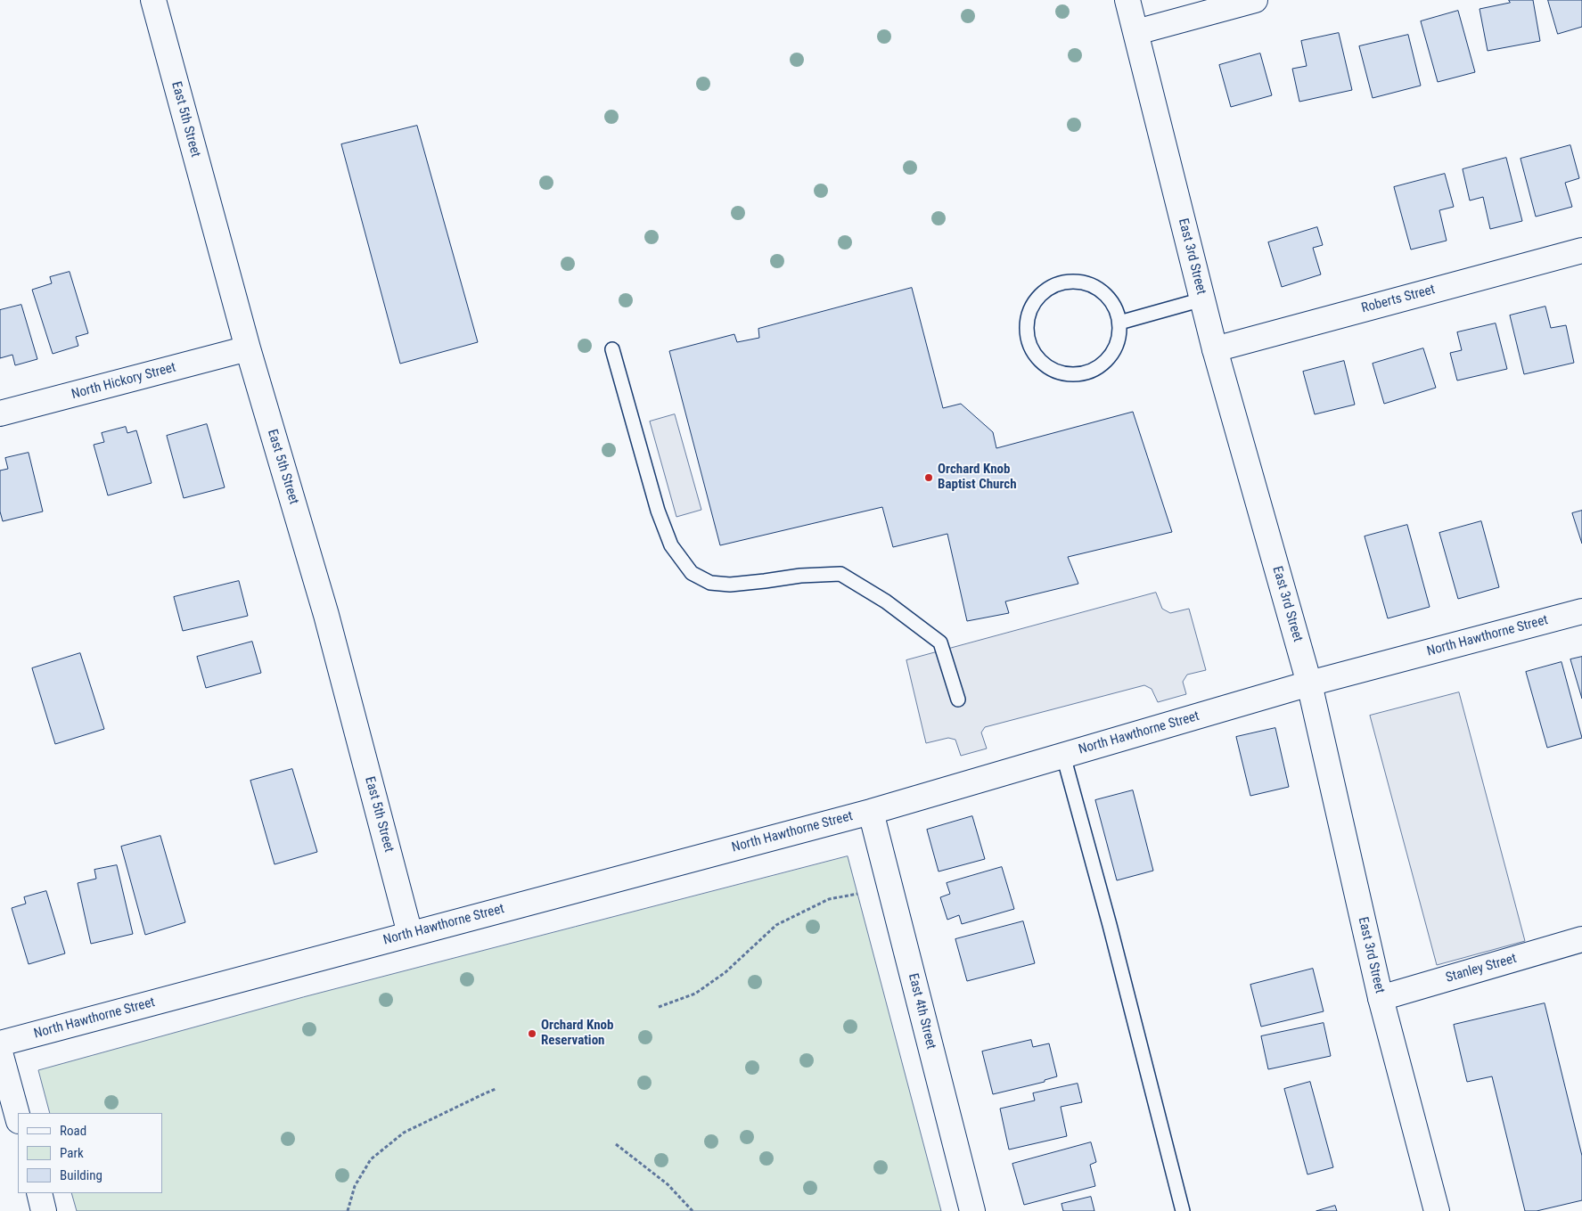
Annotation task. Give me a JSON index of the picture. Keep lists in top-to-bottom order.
{
  "streets": {
    "street": [
      "East 5th Street",
      "East 3rd Street",
      "Roberts Street",
      "North Hickory Street",
      "North Hawthorne Street",
      "Stanley Street",
      "East 4th Street"
    ]
  },
  "crossings": [
    ["East 5th Street", "North Hickory Street"],
    ["East 5th Street", "North Hawthorne Street"],
    ["East 3rd Street", "Roberts Street"],
    ["East 3rd Street", "North Hawthorne Street"],
    ["East 3rd Street", "Stanley Street"],
    ["North Hawthorne Street", "East 4th Street"]
  ],
  "places": ["Orchard Knob Baptist Church", "Orchard Knob Reservation"],
  "legend": ["Road", "Park", "Building"]
}
